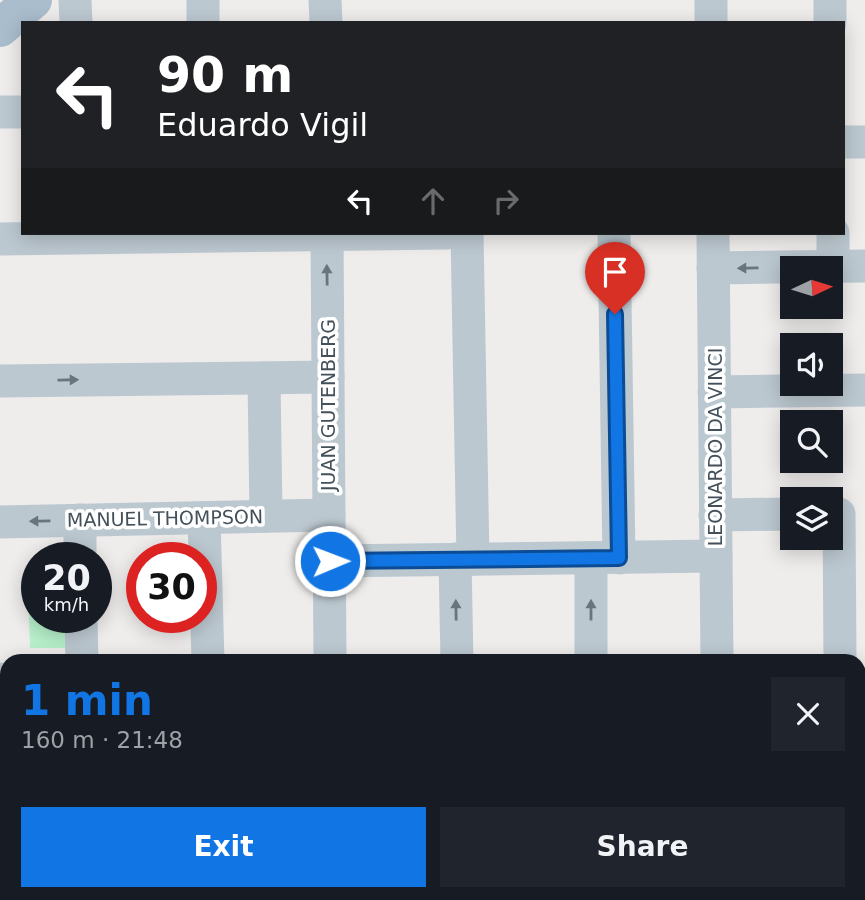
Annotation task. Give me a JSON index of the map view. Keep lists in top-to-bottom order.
{
  "streets": {
    "street": ["JUAN GUTENBERG", "LEONARDO DA VINCI", "MANUEL THOMPSON"]
  },
  "crossings": [
    ["JUAN GUTENBERG", "MANUEL THOMPSON"]
  ],
  "north": "right",
  "page": {
    "turn": ["90 m", "Eduardo Vigil"],
    "speed": "20 km/h",
    "limit": "30",
    "heading": ["1 min", "160 m · 21:48"],
    "buttons": ["Exit", "Share"]
  }
}
